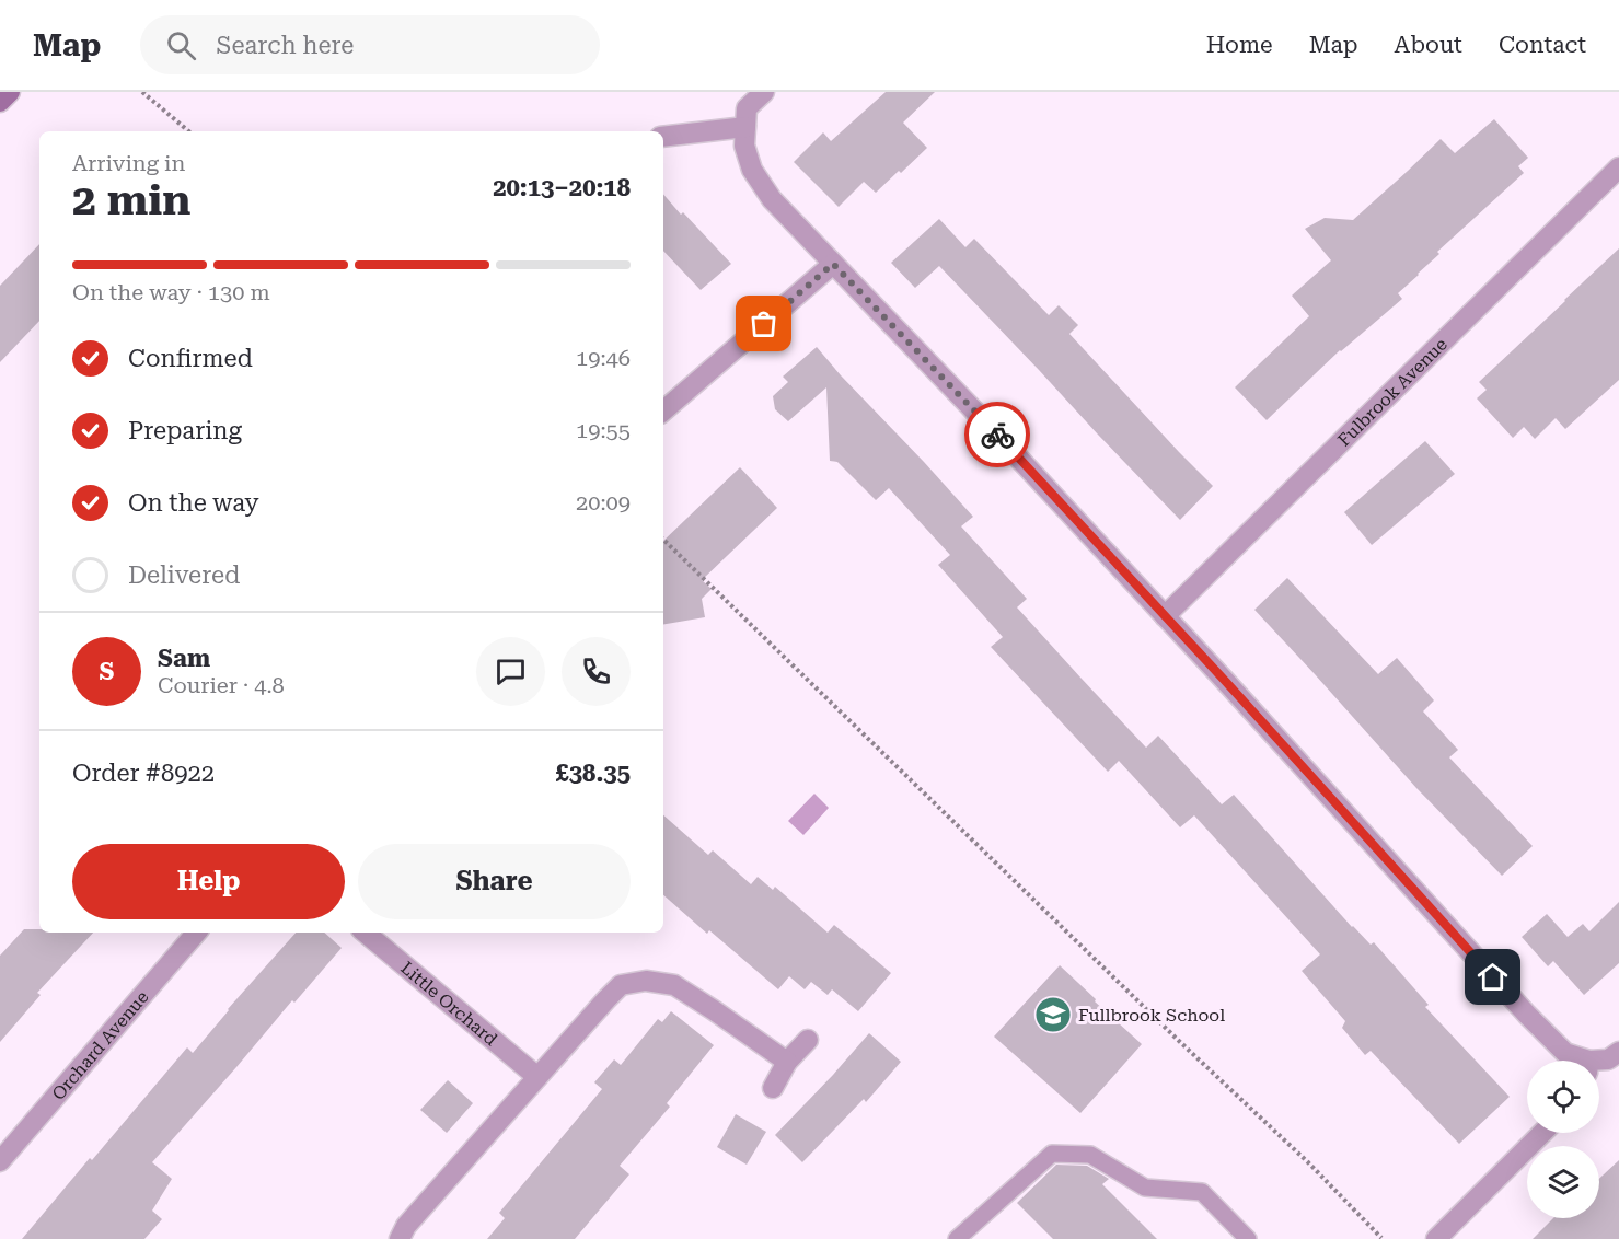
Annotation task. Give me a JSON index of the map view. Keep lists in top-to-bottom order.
{
  "streets": {
    "street": ["Fulbrook Avenue", "Little Orchard", "Orchard Avenue"]
  },
  "places": {
    "school or university": ["Fullbrook School"]
  },
  "page": {
    "header": "Map",
    "search": "Search here",
    "nav": [
      "Home",
      "Map",
      "About",
      "Contact"
    ],
    "heading": ["2 min", "Arriving in", "20:13–20:18"],
    "panel": [
      "Sam",
      "Courier · 4.8",
      "Order #8922",
      "£38.35"
    ],
    "bar": "On the way · 130 m",
    "list": [
      ["Confirmed", "19:46"],
      ["Preparing", "19:55"],
      ["On the way", "20:09"],
      "Delivered"
    ],
    "round": "S",
    "buttons": ["Help", "Share"]
  }
}
